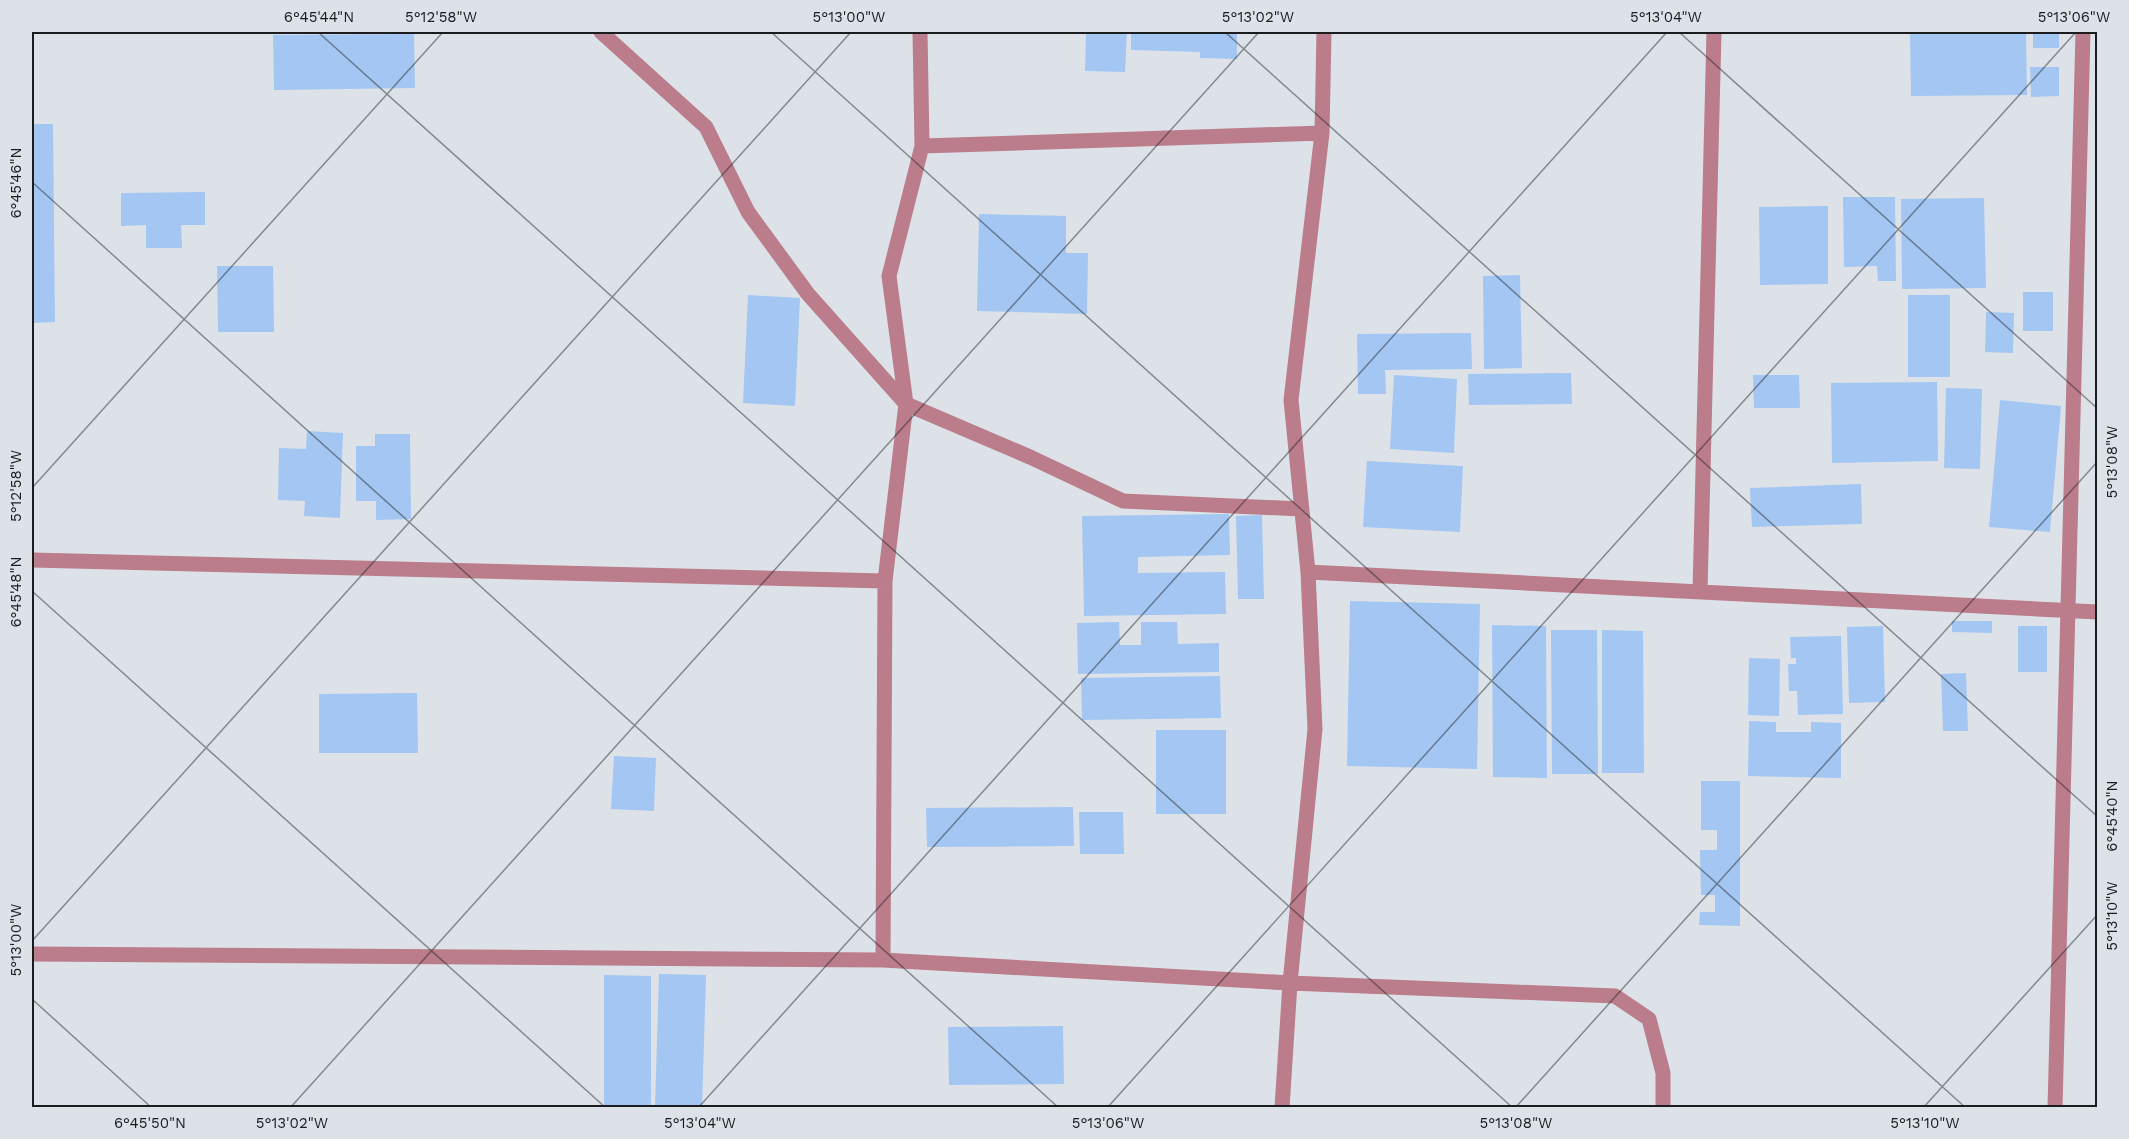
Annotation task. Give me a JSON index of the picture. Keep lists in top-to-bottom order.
{
  "coordinates": [
    "6°45'44\"N",
    "5°12'58\"W",
    "5°13'00\"W",
    "5°13'02\"W",
    "5°13'04\"W",
    "5°13'06\"W",
    "6°45'46\"N",
    "5°13'08\"W",
    "6°45'48\"N",
    "6°45'40\"N",
    "5°13'10\"W",
    "6°45'50\"N"
  ]
}
